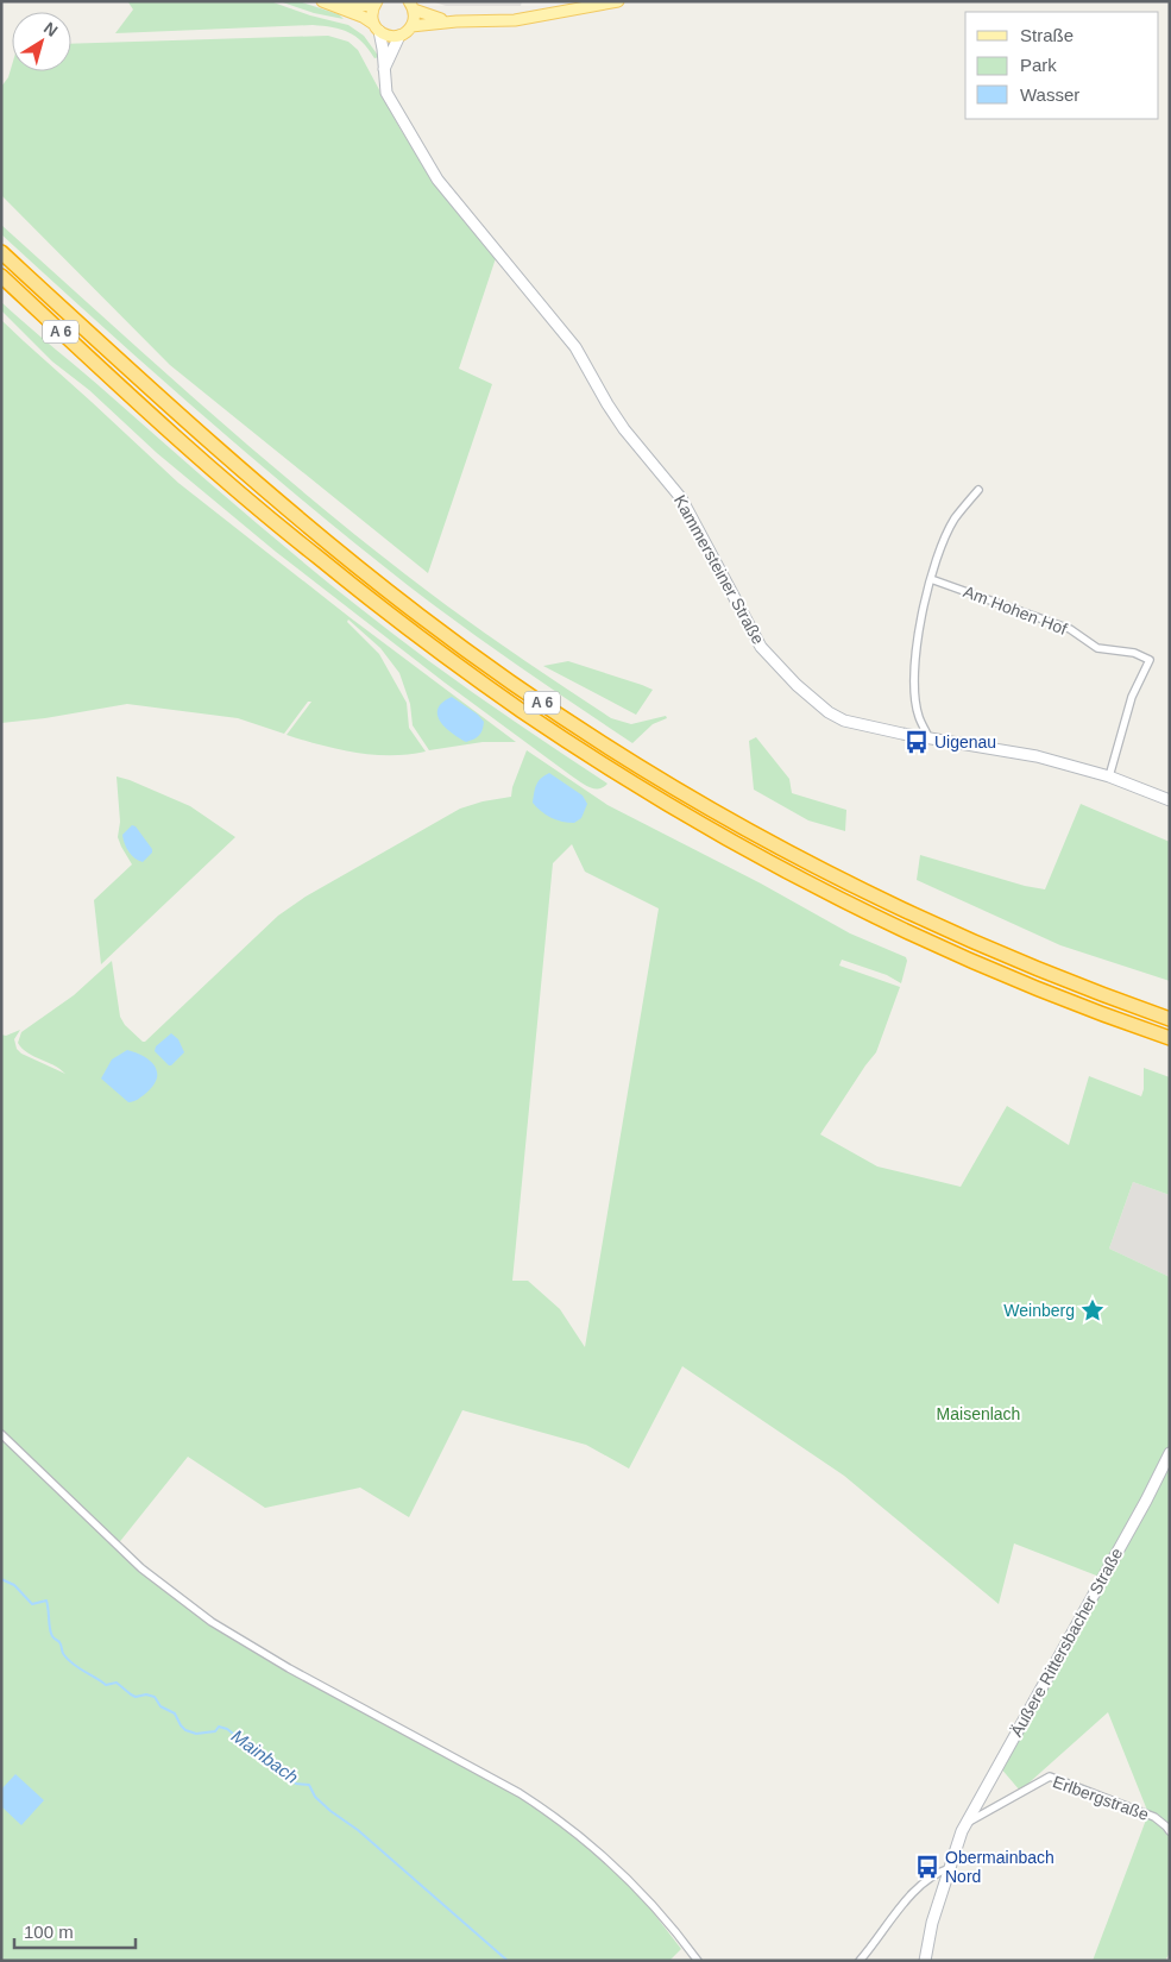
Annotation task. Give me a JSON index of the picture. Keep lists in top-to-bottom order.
{
  "streets": {
    "highway": ["A 6"],
    "street": [
      "Kammersteiner Straße",
      "Am Hohen Hof",
      "Äußere Rittersbacher Straße",
      "Erlbergstraße"
    ]
  },
  "crossings": [
    ["Kammersteiner Straße", "Am Hohen Hof"],
    ["Äußere Rittersbacher Straße", "Erlbergstraße"]
  ],
  "water": ["Mainbach"],
  "parks": ["Maisenlach"],
  "places": {
    "bus stop": ["Uigenau", "Obermainbach Nord"],
    "place": ["Weinberg"]
  },
  "legend": ["Straße", "Park", "Wasser"],
  "scale_bar": "100 m",
  "north": "top right"
}
